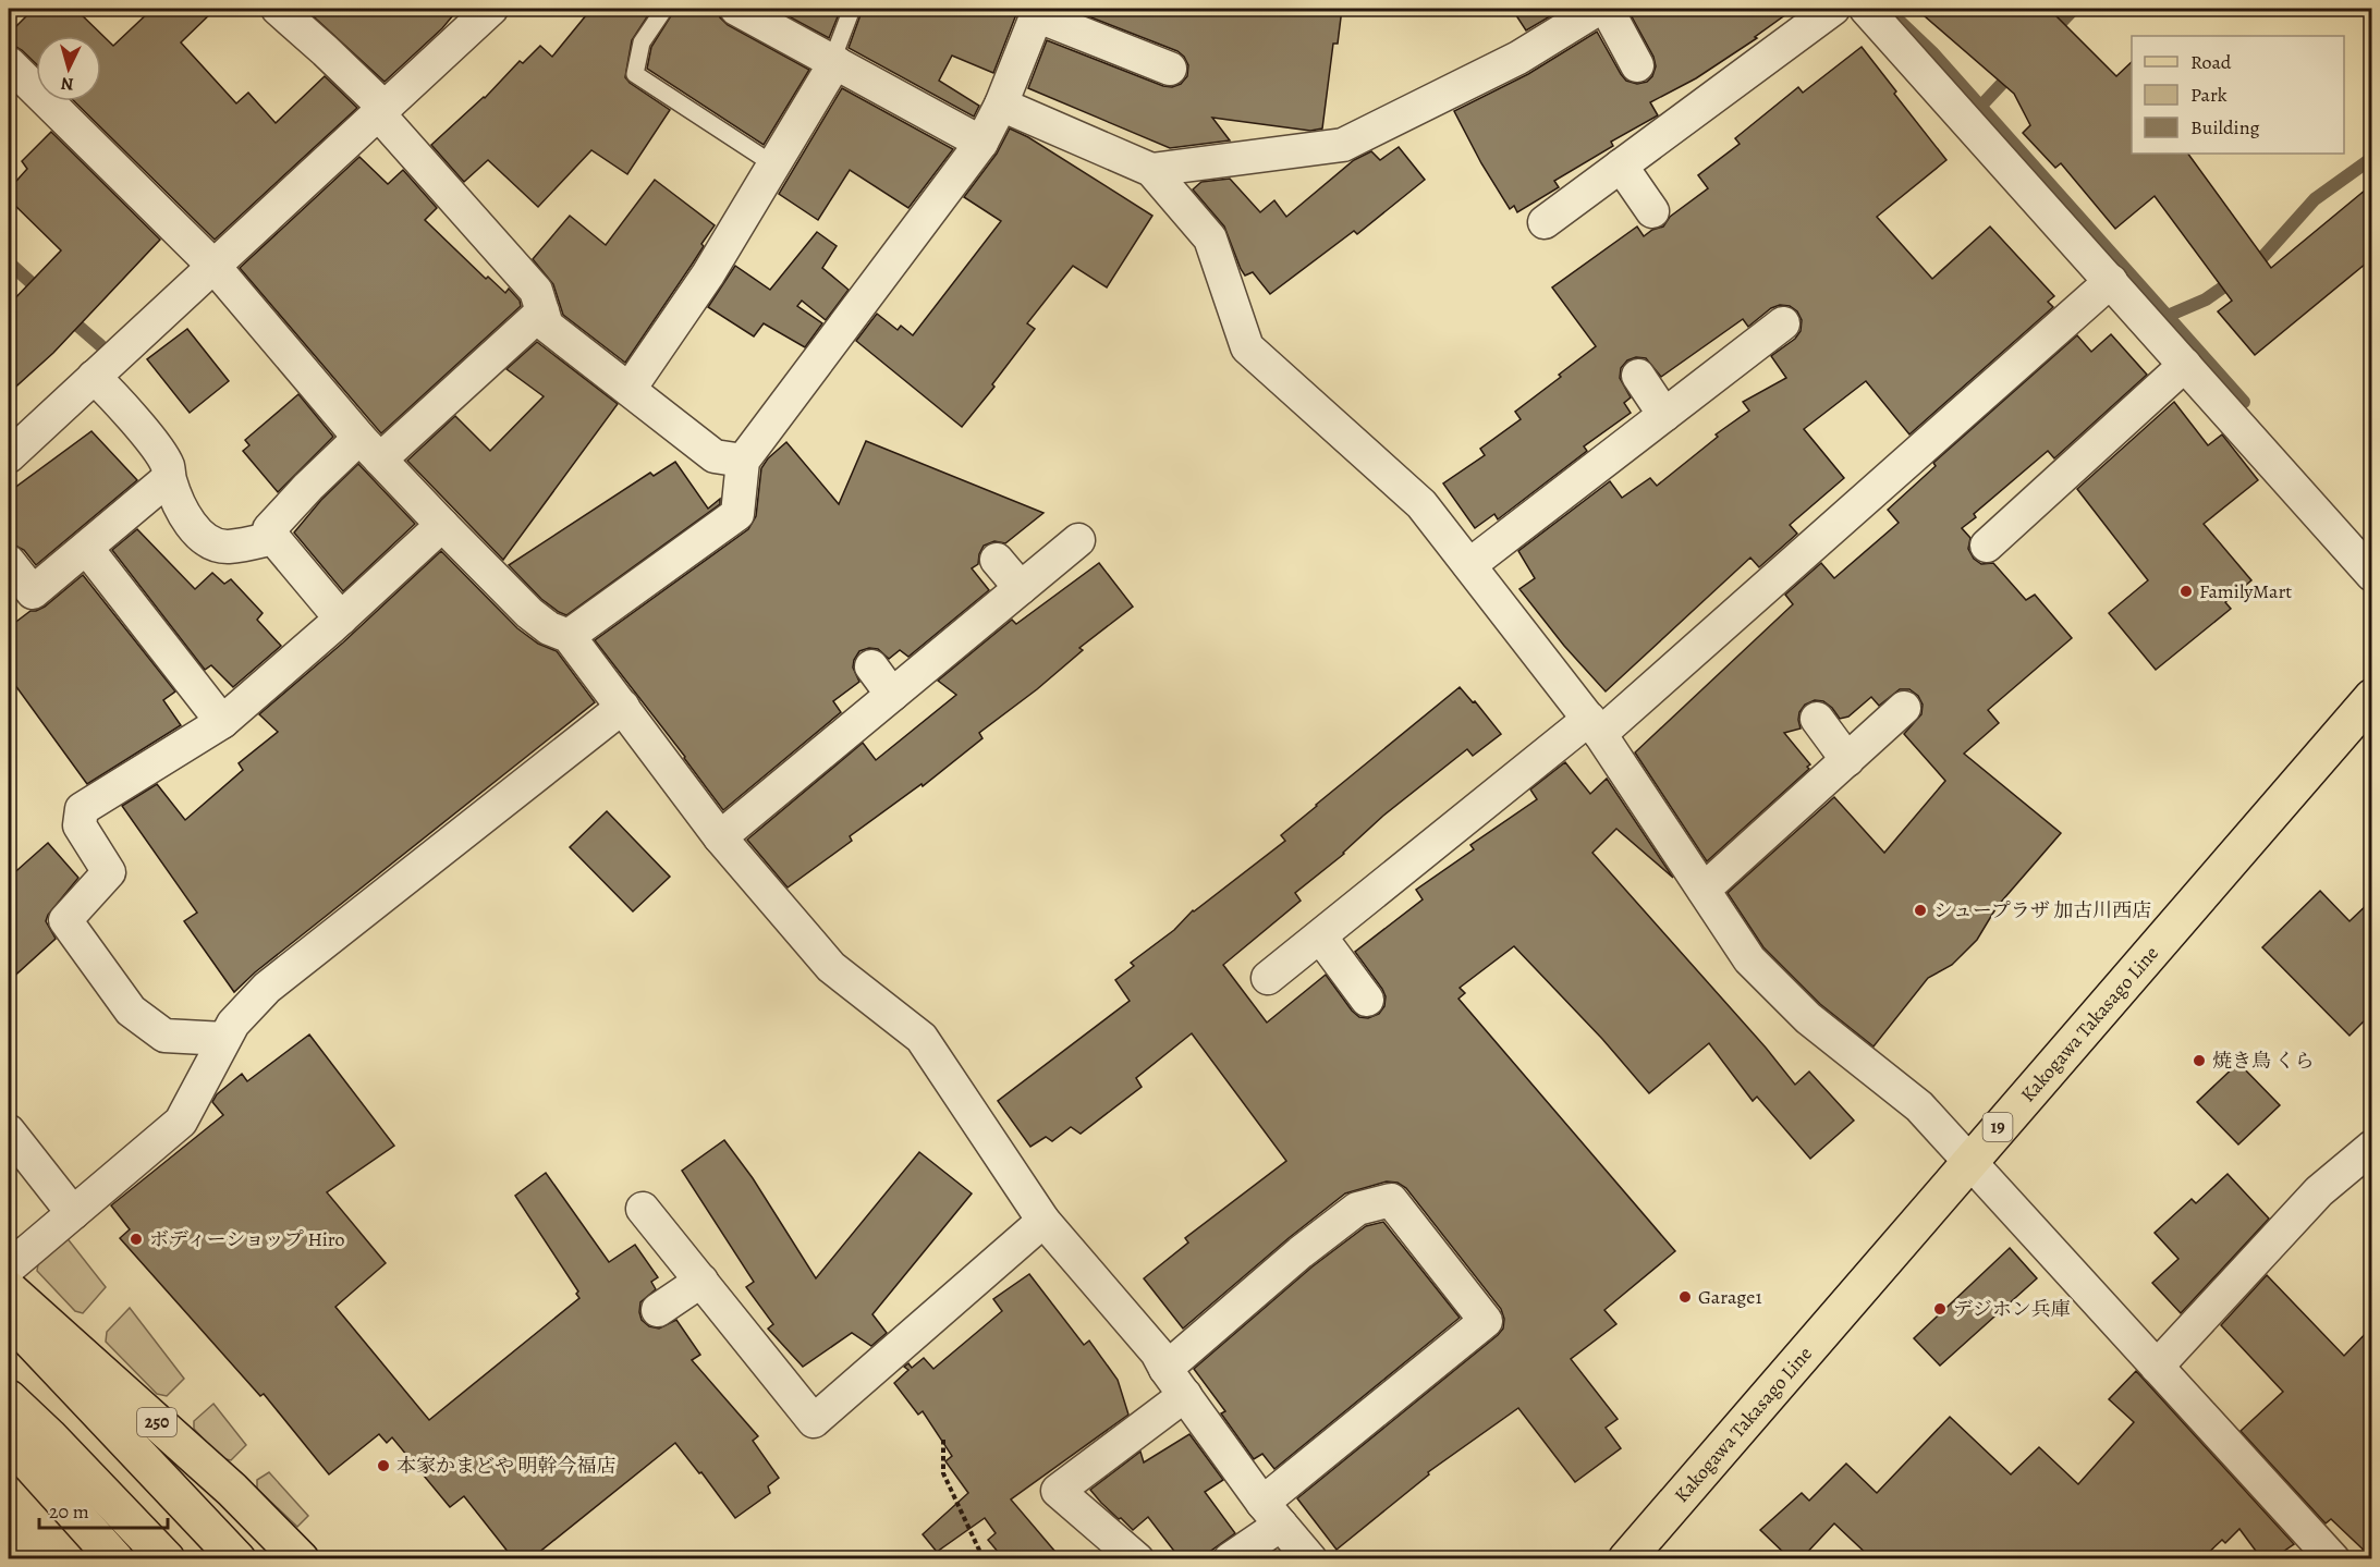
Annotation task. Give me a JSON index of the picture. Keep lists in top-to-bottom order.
{
  "streets": {
    "main road": ["Kakogawa Takasago Line", "19", "250"]
  },
  "places": [
    "FamilyMart",
    "シュープラザ 加古川西店",
    "焼き鳥 くら",
    "ボディーショップ Hiro",
    "Garage1",
    "デジホン兵庫",
    "本家かまどや 明幹今福店"
  ],
  "legend": ["Road", "Park", "Building"],
  "scale_bar": "20 m",
  "north": "bottom"
}
